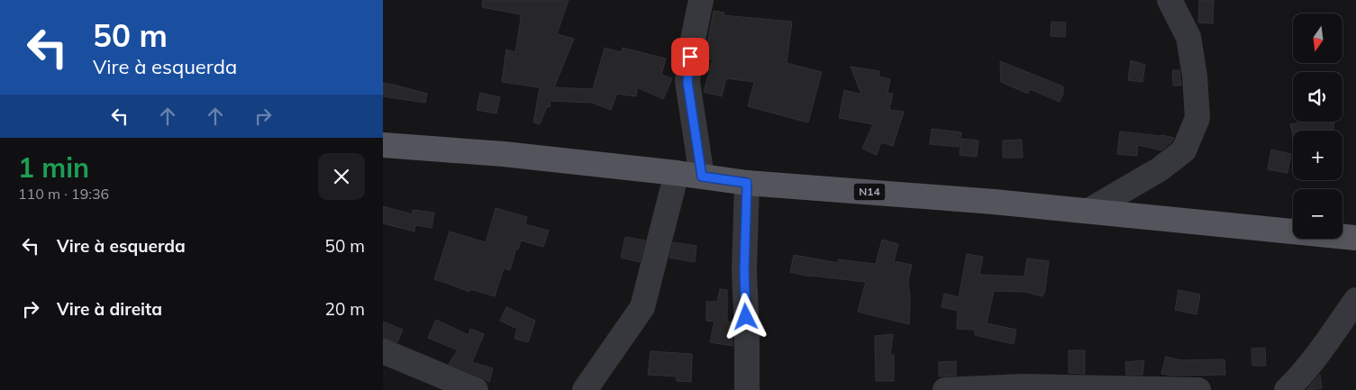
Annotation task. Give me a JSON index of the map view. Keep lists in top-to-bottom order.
{
  "streets": {
    "main road": ["N14"]
  },
  "north": "bottom",
  "page": {
    "turn": ["50 m", "Vire à esquerda"],
    "map_buttons": ["+", "−"],
    "heading": ["1 min", "110 m · 19:36"],
    "list": [
      {
        "name": "Vire à esquerda",
        "value": "50 m"
      },
      {
        "name": "Vire à direita",
        "value": "20 m"
      }
    ]
  }
}
